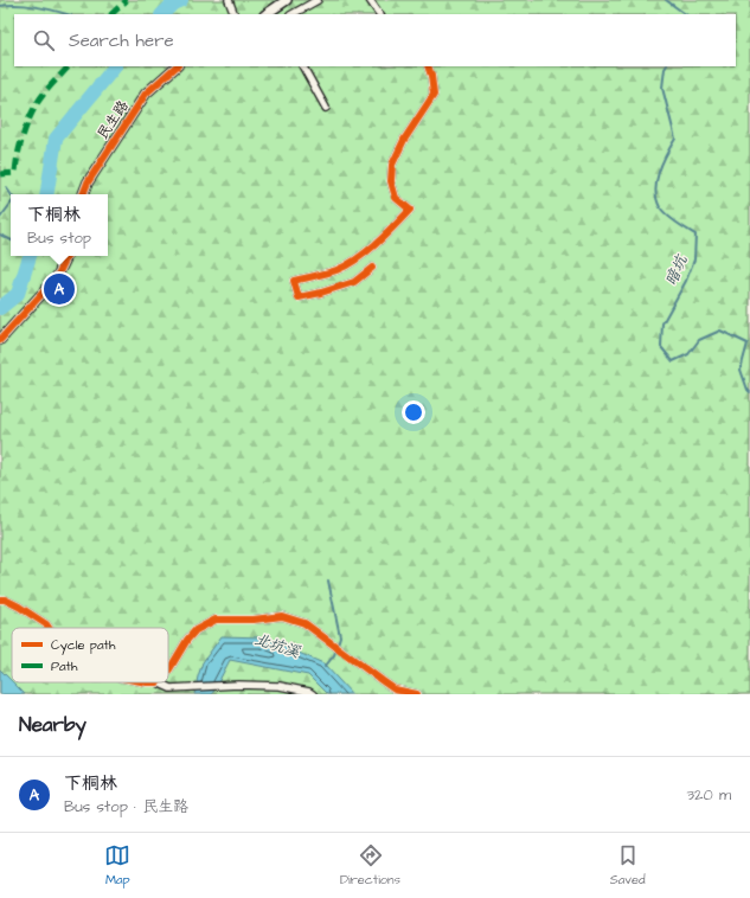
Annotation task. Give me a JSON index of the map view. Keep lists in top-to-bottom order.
{
  "streets": {
    "street": ["民生路"]
  },
  "water": ["暗坑", "北坑溪"],
  "legend": ["Cycle path", "Path"],
  "page": {
    "search": "Search here",
    "popup": ["下桐林", "Bus stop"],
    "pins": "A",
    "heading": "Nearby",
    "list": [
      {
        "mark": "A",
        "name": "下桐林",
        "note": "Bus stop · 民生路",
        "value": "320 m"
      }
    ],
    "nav": ["Map", "Directions", "Saved"]
  }
}
